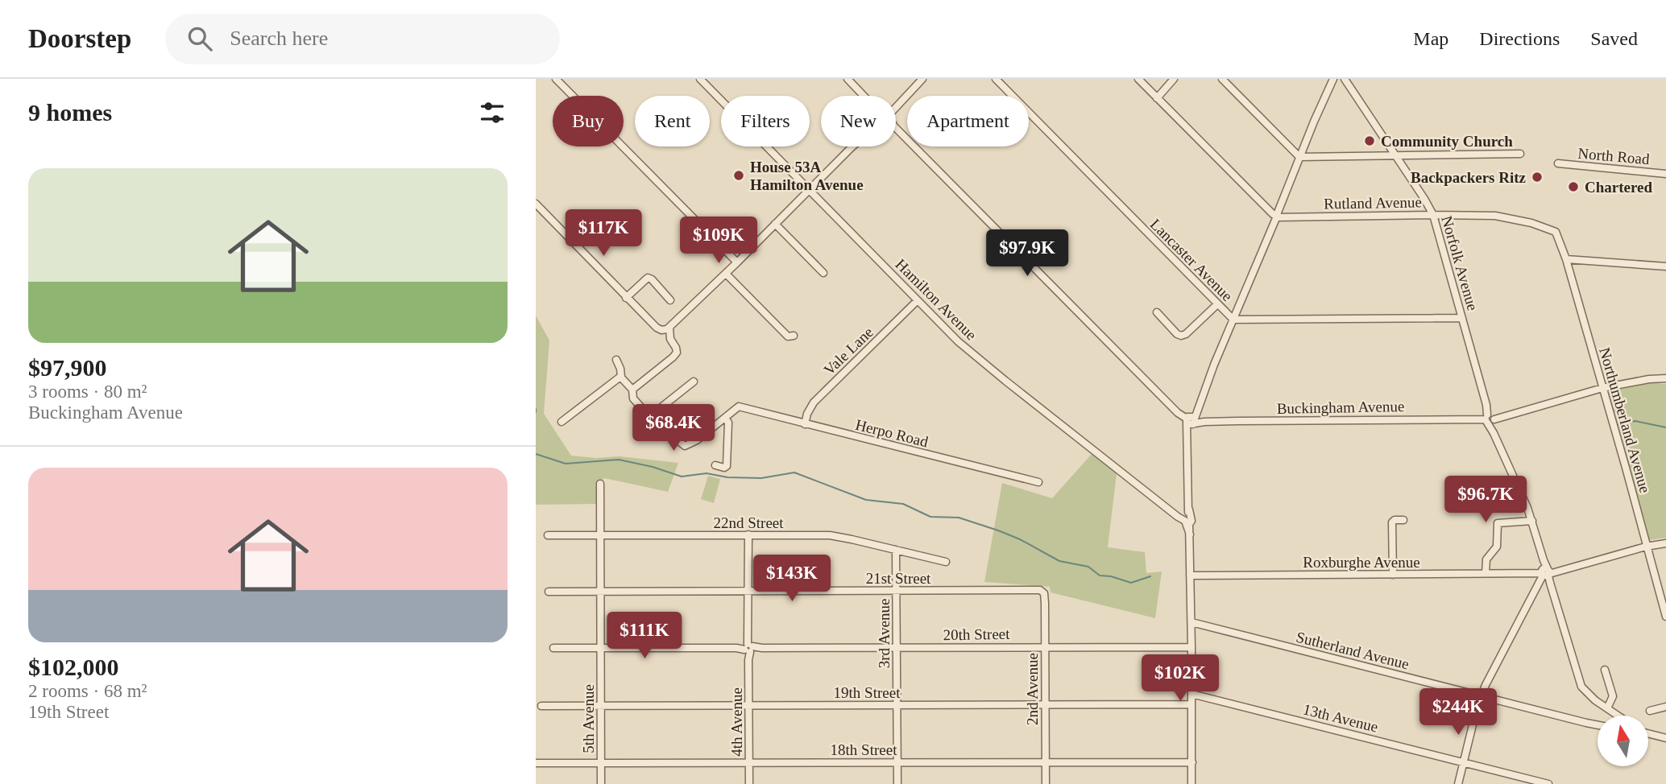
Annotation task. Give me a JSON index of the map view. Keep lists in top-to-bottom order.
{
  "streets": {
    "street": [
      "North Road",
      "Rutland Avenue",
      "Lancaster Avenue",
      "Norfolk Avenue",
      "Hamilton Avenue",
      "Vale Lane",
      "Buckingham Avenue",
      "Northumberland Avenue",
      "Herpo Road",
      "22nd Street",
      "Roxburghe Avenue",
      "21st Street",
      "3rd Avenue",
      "20th Street",
      "Sutherland Avenue",
      "2nd Avenue",
      "19th Street",
      "13th Avenue",
      "5th Avenue",
      "4th Avenue",
      "18th Street"
    ]
  },
  "crossings": [
    ["Rutland Avenue", "Norfolk Avenue"],
    ["Rutland Avenue", "Northumberland Avenue"],
    ["Lancaster Avenue", "Norfolk Avenue"],
    ["Norfolk Avenue", "Buckingham Avenue"],
    ["Hamilton Avenue", "Vale Lane"],
    ["Vale Lane", "Herpo Road"],
    ["Northumberland Avenue", "Roxburghe Avenue"],
    ["22nd Street", "3rd Avenue"],
    ["22nd Street", "5th Avenue"],
    ["22nd Street", "4th Avenue"],
    ["21st Street", "3rd Avenue"],
    ["21st Street", "2nd Avenue"],
    ["21st Street", "5th Avenue"],
    ["21st Street", "4th Avenue"],
    ["3rd Avenue", "20th Street"],
    ["3rd Avenue", "19th Street"],
    ["3rd Avenue", "18th Street"],
    ["20th Street", "2nd Avenue"],
    ["20th Street", "5th Avenue"],
    ["20th Street", "4th Avenue"],
    ["2nd Avenue", "19th Street"],
    ["2nd Avenue", "18th Street"],
    ["19th Street", "5th Avenue"],
    ["19th Street", "4th Avenue"],
    ["5th Avenue", "18th Street"],
    ["4th Avenue", "18th Street"]
  ],
  "places": [
    "Community Church",
    "House 53A Hamilton Avenue",
    "Backpackers Ritz",
    "Chartered"
  ],
  "north": "top",
  "page": {
    "header": "Doorstep",
    "search": "Search here",
    "nav": ["Map", "Directions", "Saved"],
    "heading": "9 homes",
    "chip": [
      "Buy",
      "Rent",
      "Filters",
      "New",
      "Apartment"
    ],
    "list": [
      {
        "name": "$97,900",
        "note": "3 rooms · 80 m² · Buckingham Avenue"
      },
      {
        "name": "$102,000",
        "note": "2 rooms · 68 m² · 19th Street"
      }
    ],
    "price": [
      "$117K",
      "$109K",
      "$97.9K",
      "$68.4K",
      "$96.7K",
      "$143K",
      "$111K",
      "$102K",
      "$244K"
    ]
  }
}
